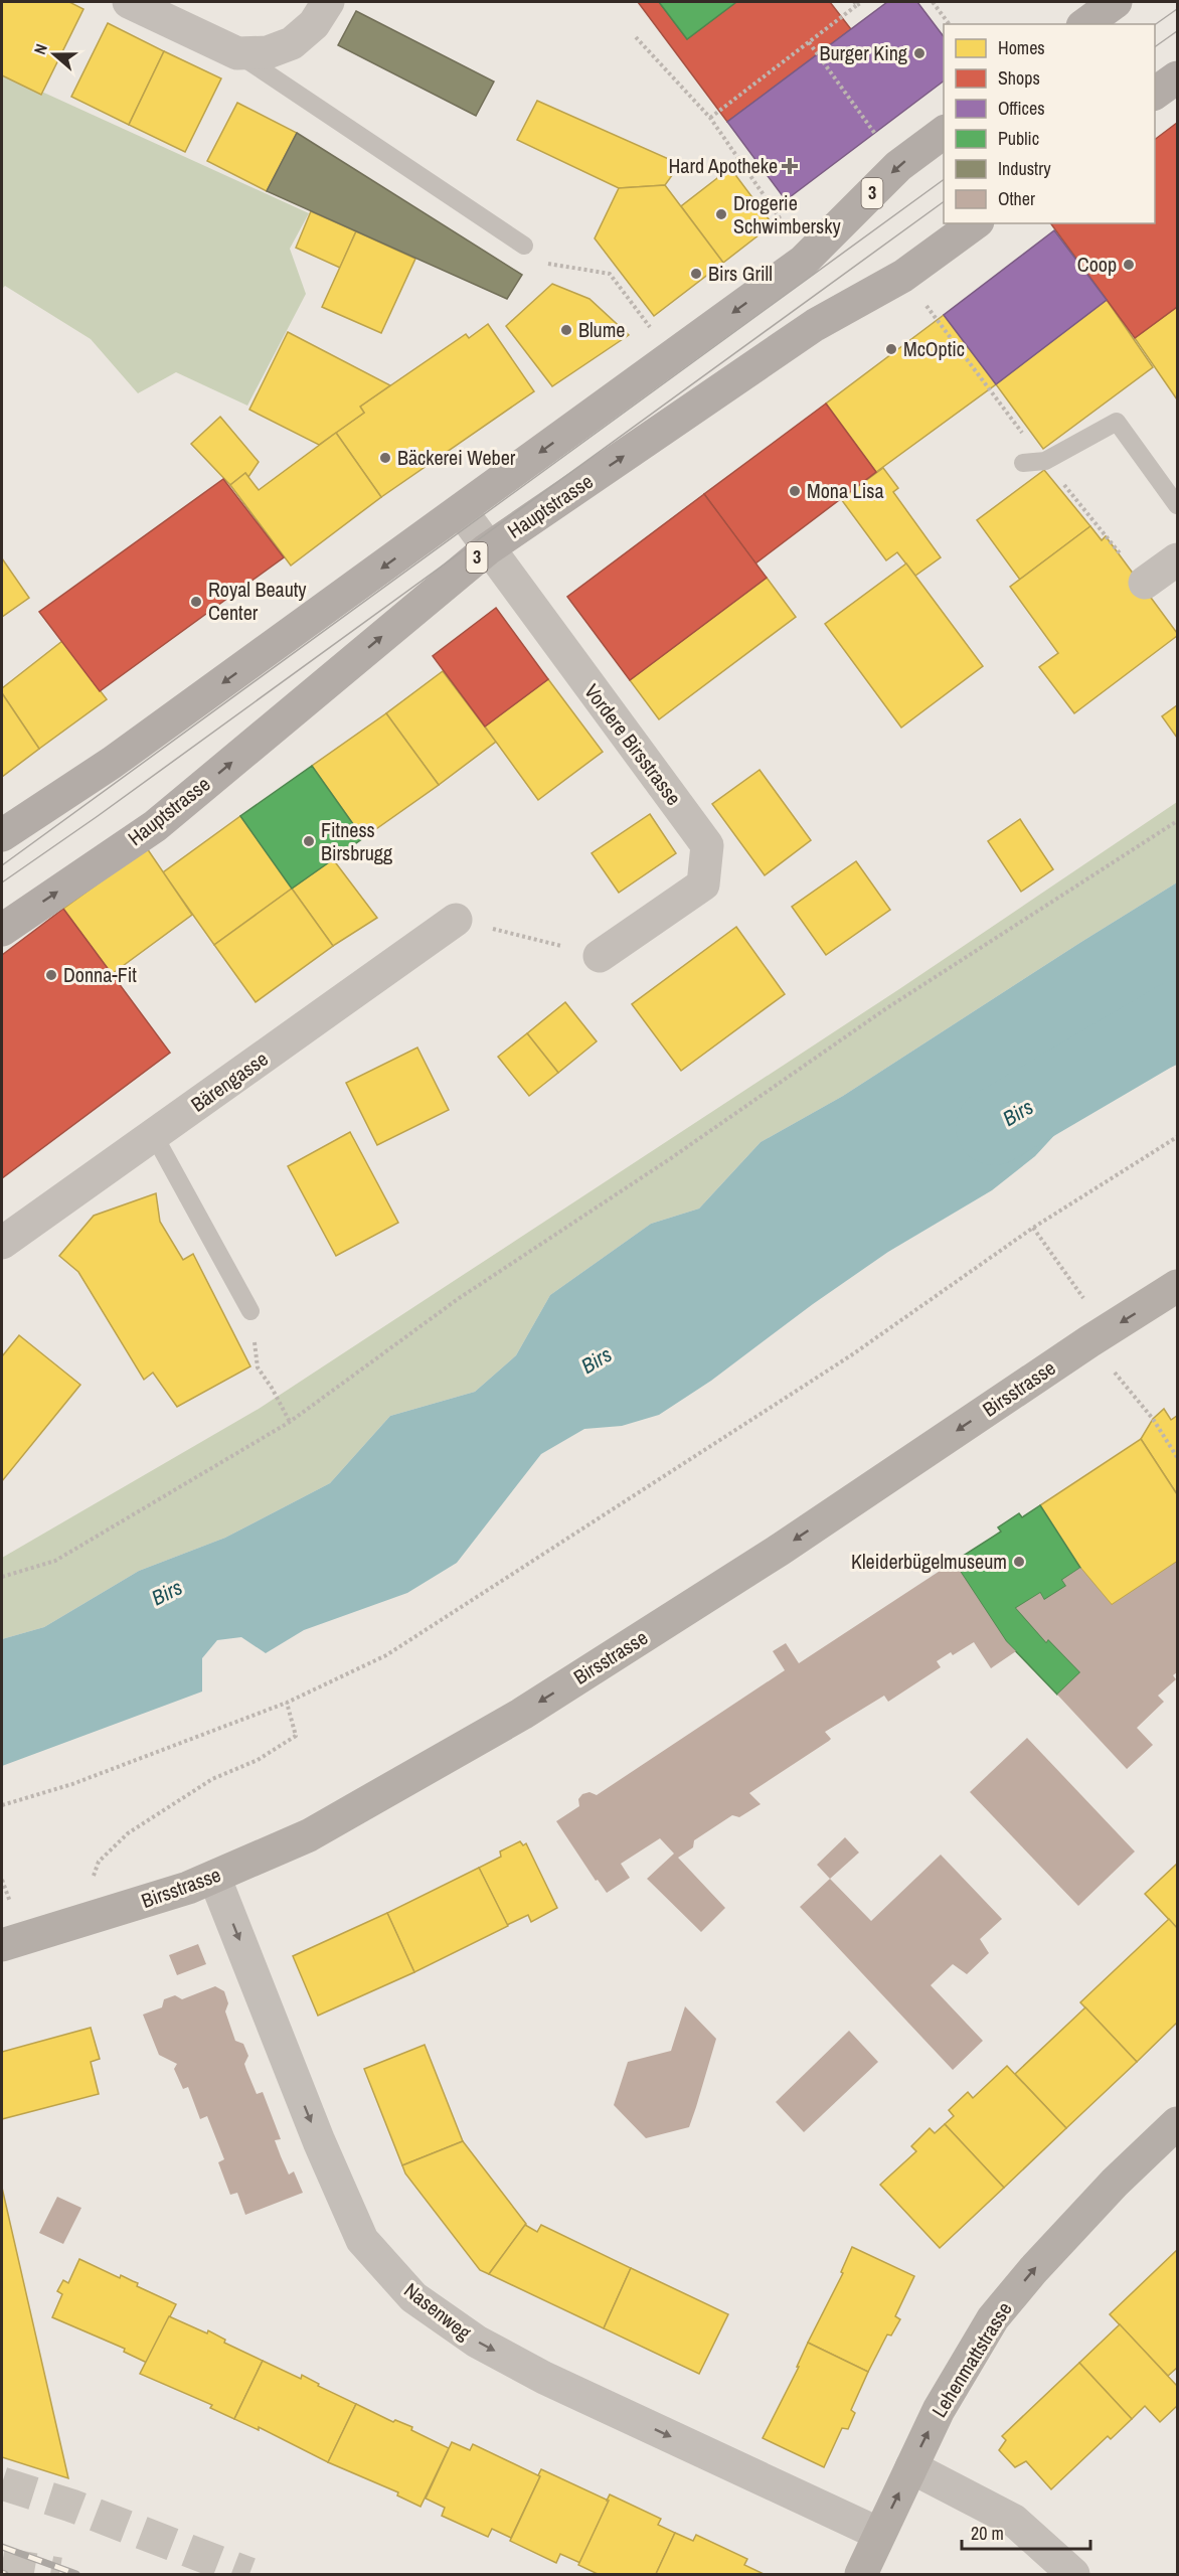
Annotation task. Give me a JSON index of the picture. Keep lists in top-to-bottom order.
{
  "streets": {
    "main road": ["3", "Hauptstrasse"],
    "street": [
      "Vordere Birsstrasse",
      "Bärengasse",
      "Birsstrasse",
      "Nasenweg",
      "Lehenmattstrasse"
    ]
  },
  "crossings": [
    ["3", "Vordere Birsstrasse"],
    ["Hauptstrasse", "Vordere Birsstrasse"],
    ["Birsstrasse", "Nasenweg"],
    ["Nasenweg", "Lehenmattstrasse"]
  ],
  "one_way": ["Birsstrasse", "Nasenweg", "Lehenmattstrasse"],
  "water": ["Birs"],
  "places": {
    "other": [
      "Burger King",
      "Drogerie Schwimbersky",
      "Coop",
      "Birs Grill",
      "Blume",
      "McOptic",
      "Bäckerei Weber",
      "Mona Lisa",
      "Royal Beauty Center",
      "Fitness Birsbrugg",
      "Donna-Fit",
      "Kleiderbügelmuseum"
    ],
    "health": ["Hard Apotheke"]
  },
  "legend": [
    "Homes",
    "Shops",
    "Offices",
    "Public",
    "Industry",
    "Other"
  ],
  "scale_bar": "20 m",
  "north": "left"
}
